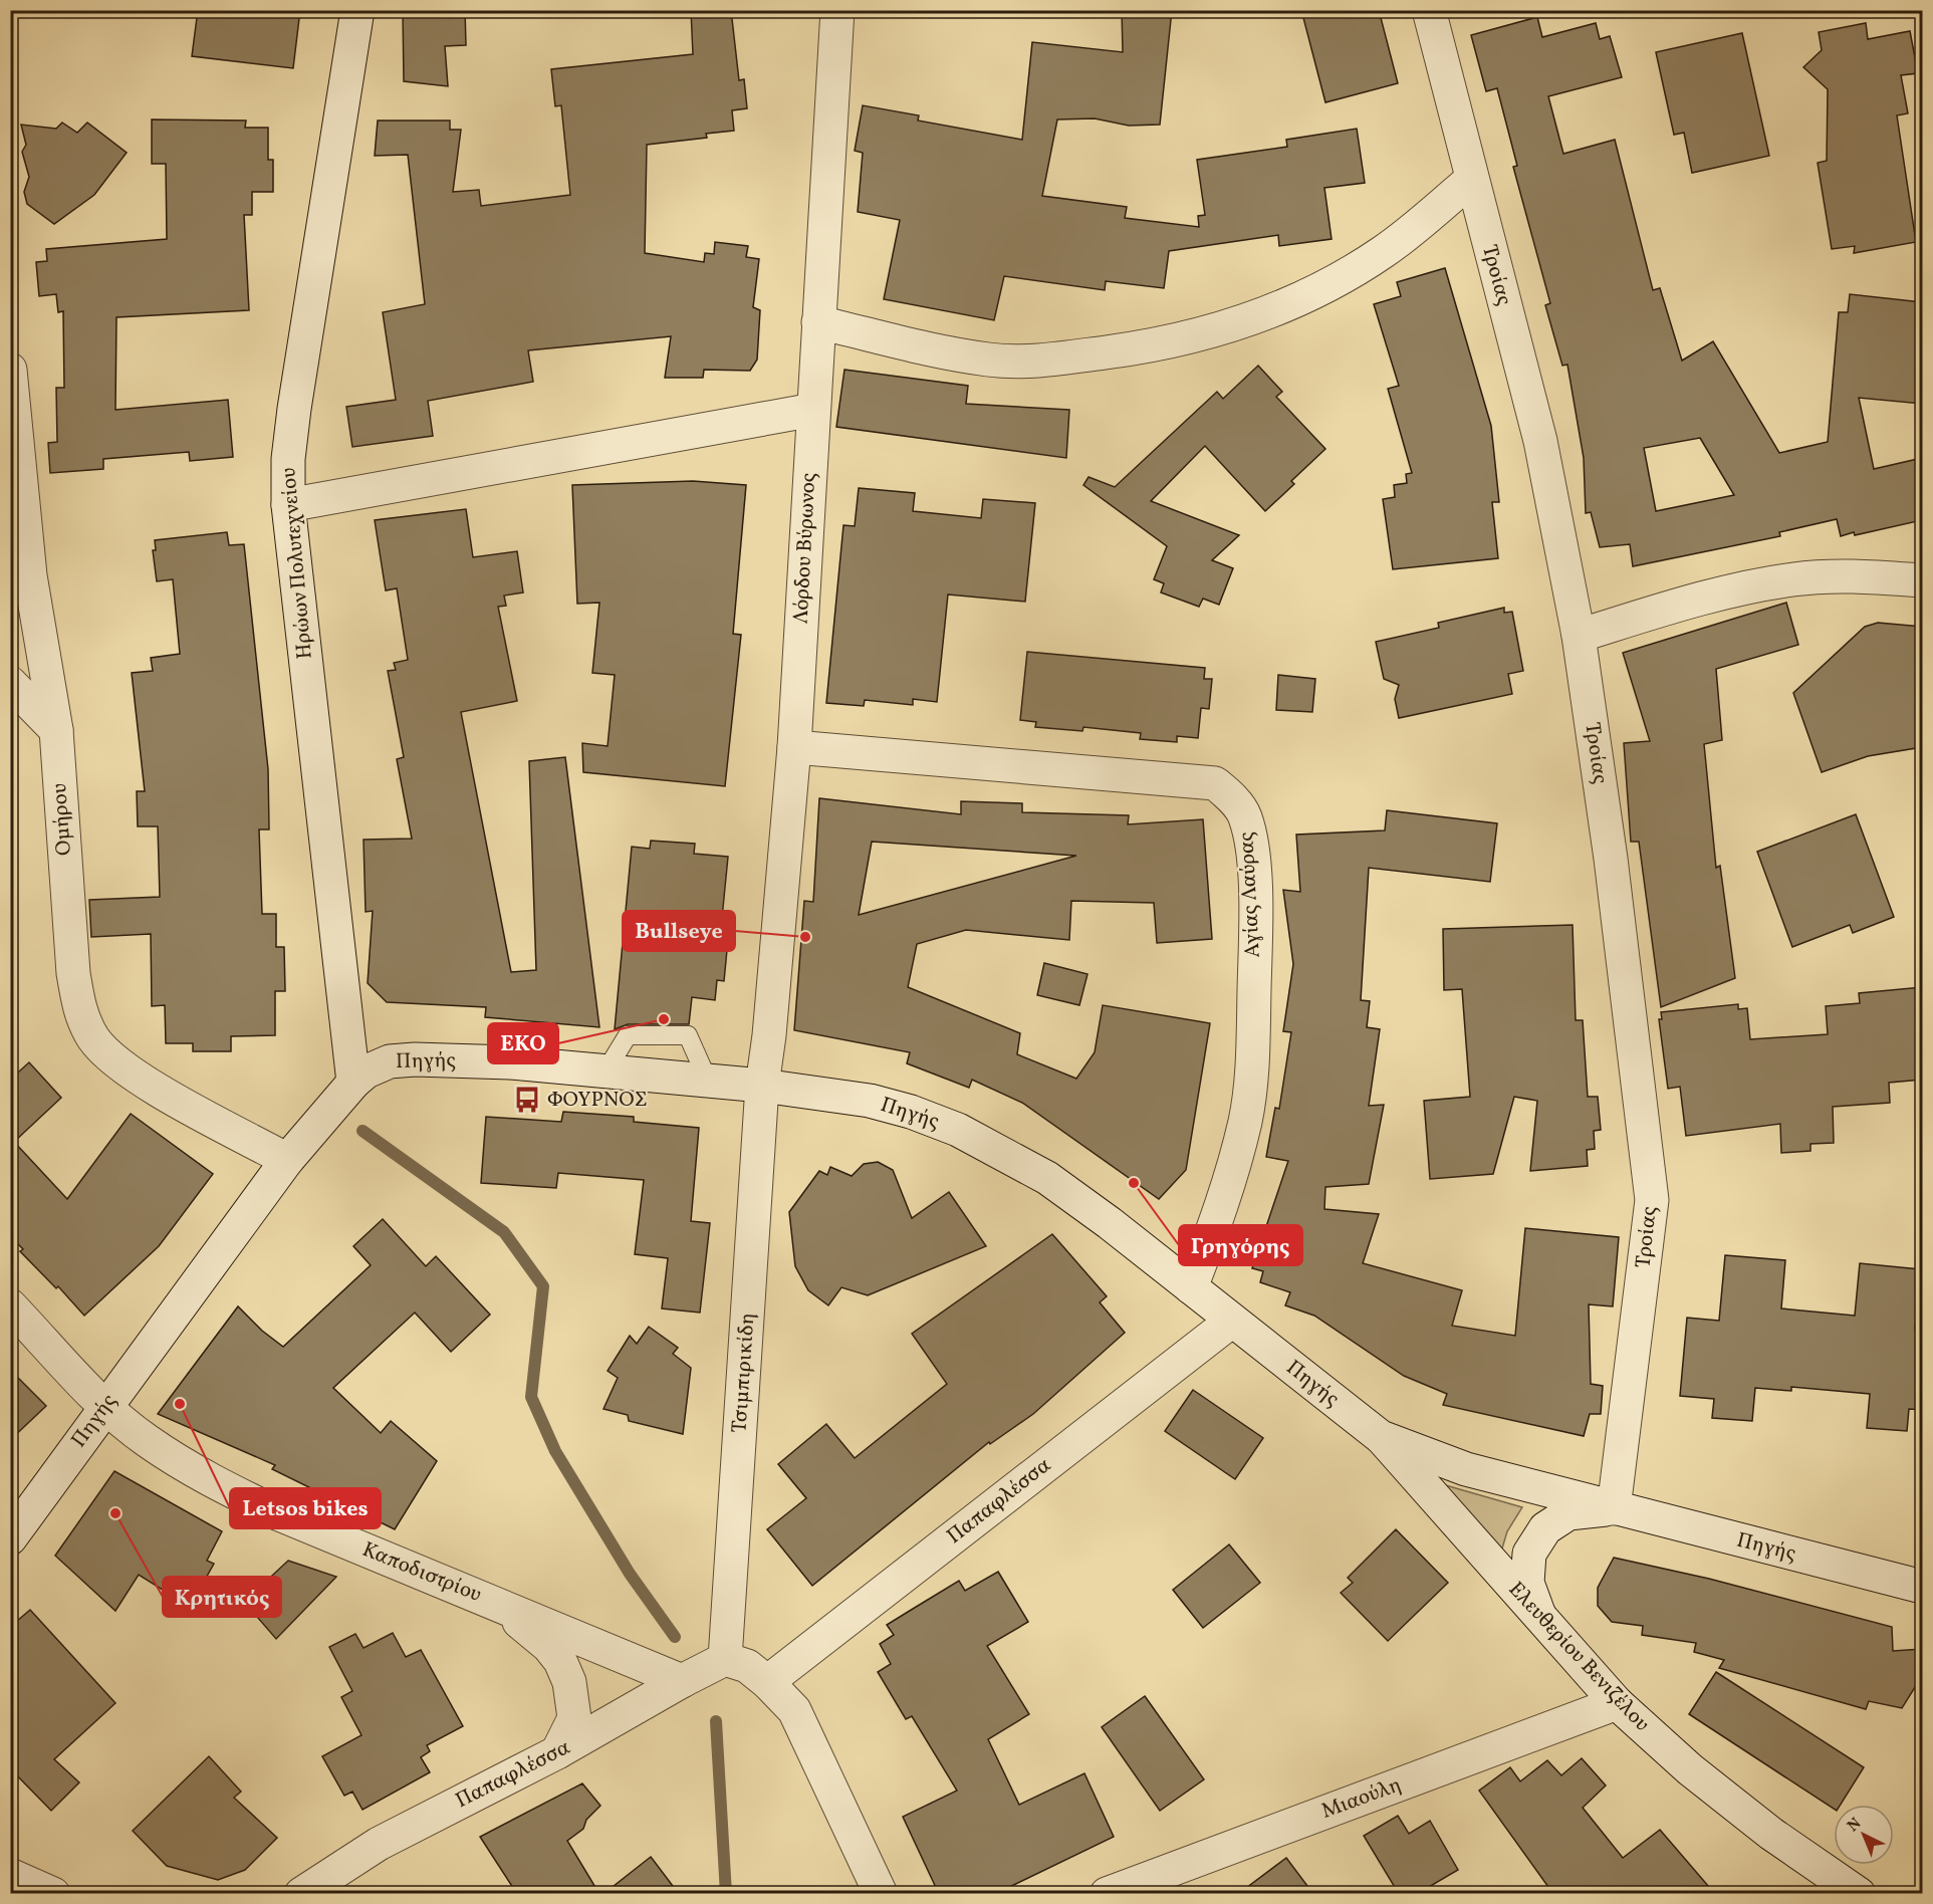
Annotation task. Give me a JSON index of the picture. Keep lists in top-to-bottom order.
{
  "streets": {
    "street": [
      "Τροίας",
      "Λόρδου Βύρωνος",
      "Ηρώων Πολυτεχνείου",
      "Ομήρου",
      "Αγίας Λαύρας",
      "Πηγής",
      "Τσιμπιρικίδη",
      "Παπαφλέσσα",
      "Καποδιστρίου",
      "Ελευθερίου Βενιζέλου",
      "Μιαούλη"
    ]
  },
  "crossings": [
    ["Τροίας", "Πηγής"],
    ["Λόρδου Βύρωνος", "Αγίας Λαύρας"],
    ["Λόρδου Βύρωνος", "Πηγής"],
    ["Λόρδου Βύρωνος", "Τσιμπιρικίδη"],
    ["Ηρώων Πολυτεχνείου", "Πηγής"],
    ["Ομήρου", "Πηγής"],
    ["Αγίας Λαύρας", "Πηγής"],
    ["Πηγής", "Τσιμπιρικίδη"],
    ["Πηγής", "Παπαφλέσσα"],
    ["Πηγής", "Καποδιστρίου"],
    ["Πηγής", "Ελευθερίου Βενιζέλου"],
    ["Τσιμπιρικίδη", "Παπαφλέσσα"],
    ["Παπαφλέσσα", "Καποδιστρίου"],
    ["Ελευθερίου Βενιζέλου", "Μιαούλη"]
  ],
  "places": {
    "other": [
      "Bullseye",
      "EKO",
      "Γρηγόρης",
      "Letsos bikes",
      "Κρητικός"
    ],
    "bus stop": ["ΦΟΥΡΝΟΣ"]
  },
  "north": "top left"
}
